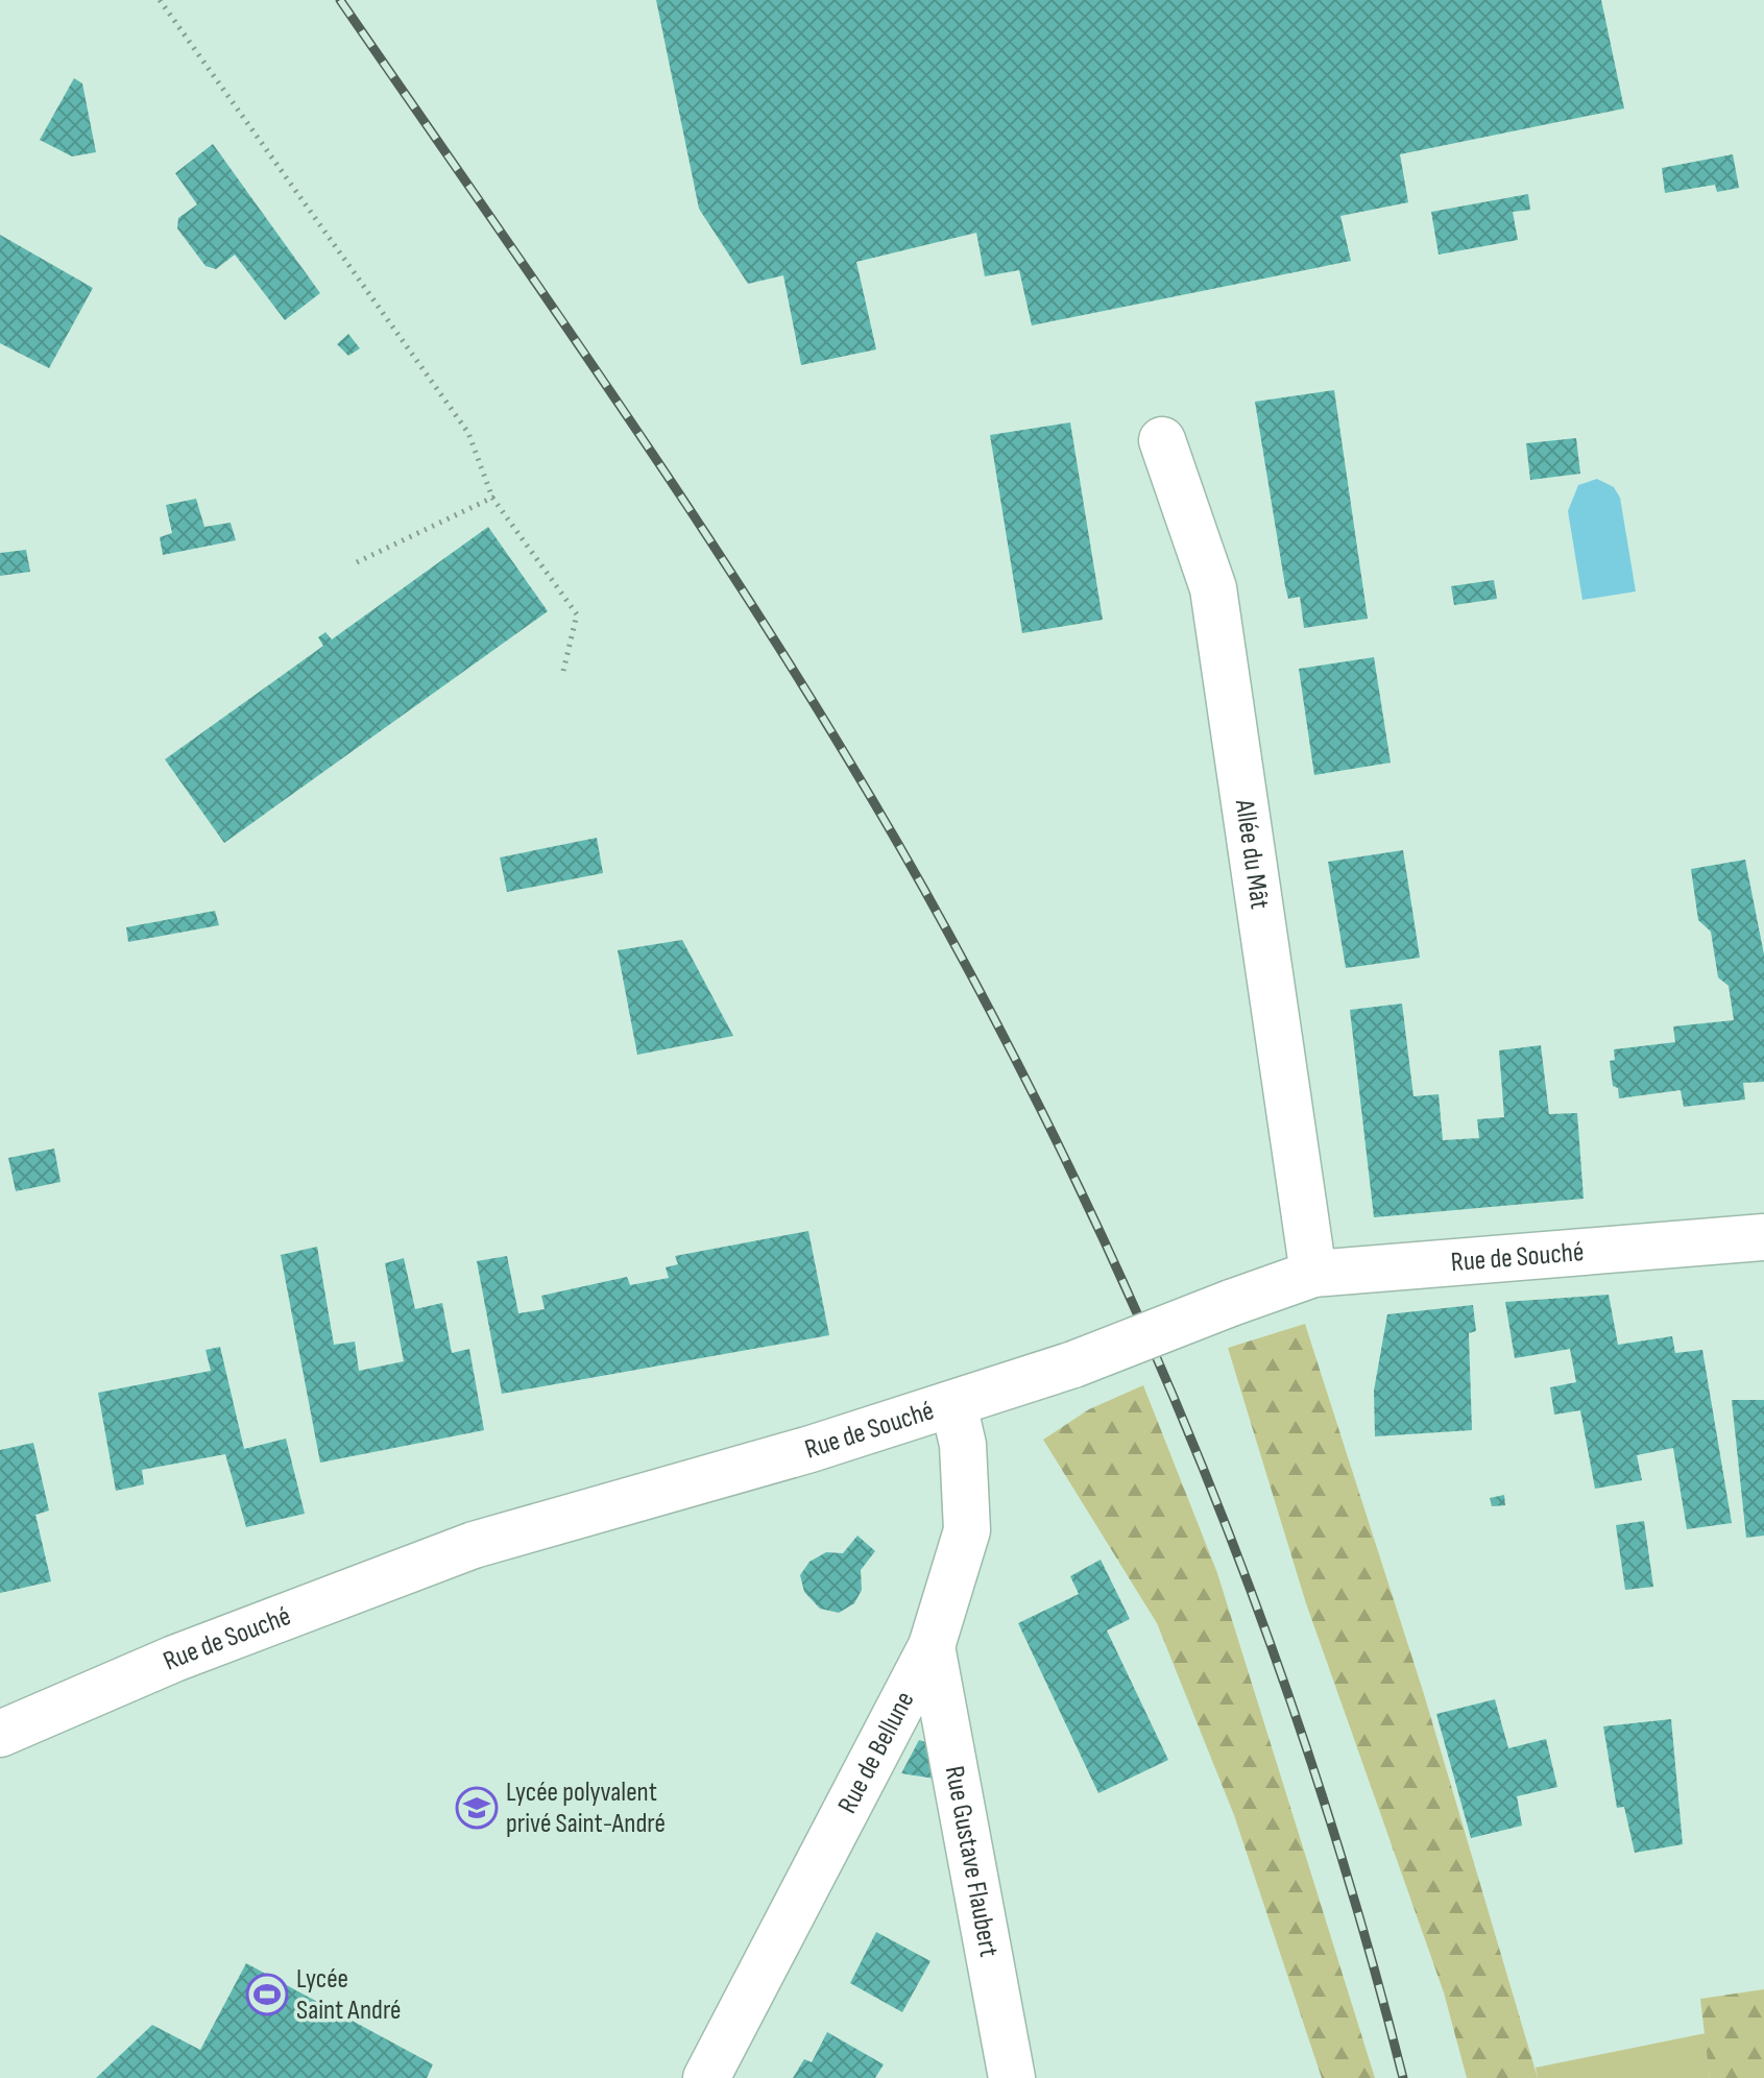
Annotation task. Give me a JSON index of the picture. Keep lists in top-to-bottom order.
{
  "streets": {
    "street": [
      "Allée du Mât",
      "Rue de Souché",
      "Rue de Bellune",
      "Rue Gustave Flaubert"
    ]
  },
  "crossings": [
    ["Allée du Mât", "Rue de Souché"],
    ["Rue de Souché", "Rue de Bellune"],
    ["Rue de Bellune", "Rue Gustave Flaubert"]
  ],
  "places": {
    "school or university": ["Lycée polyvalent privé Saint-André"],
    "sports": ["Lycée Saint André"]
  }
}
